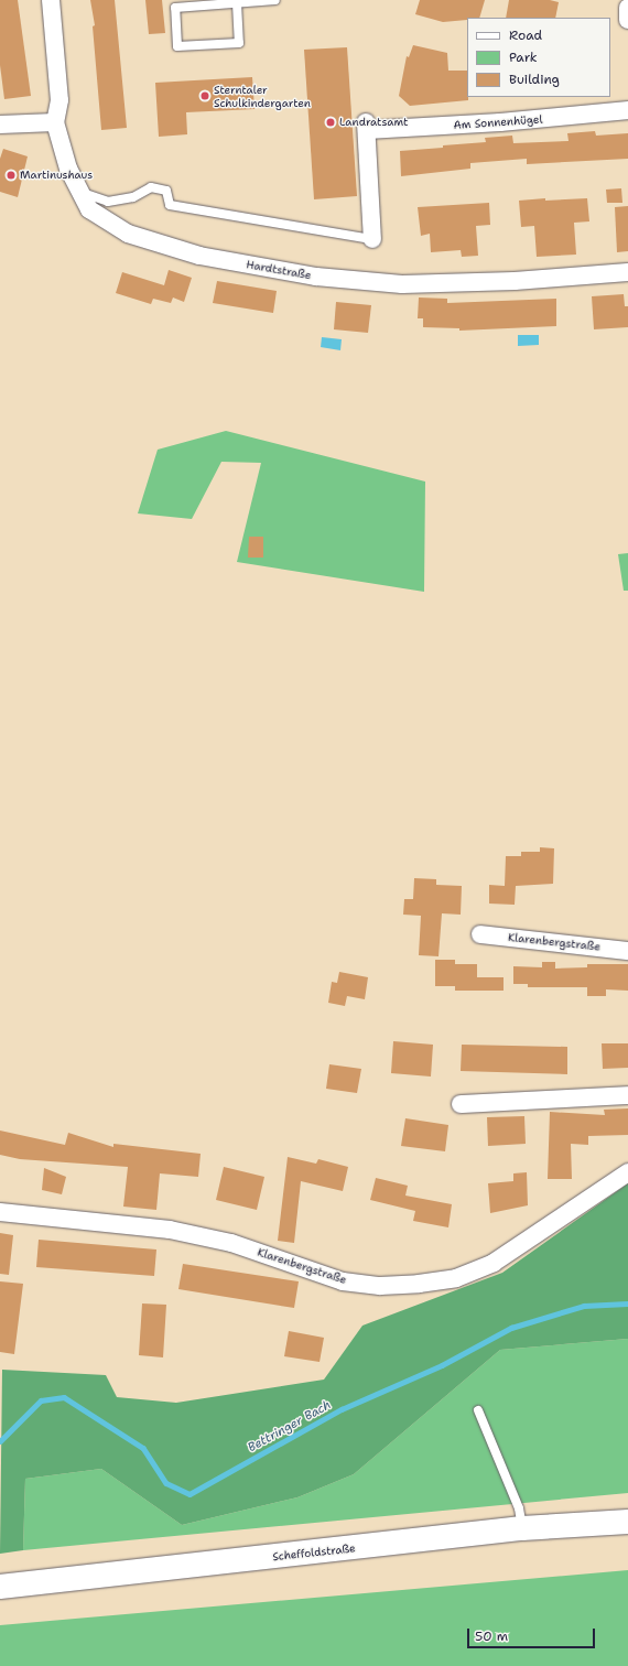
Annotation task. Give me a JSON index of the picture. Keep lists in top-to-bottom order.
{
  "streets": {
    "main road": ["Scheffoldstraße"],
    "street": ["Am Sonnenhügel", "Hardtstraße", "Klarenbergstraße"]
  },
  "water": ["Bettringer Bach"],
  "places": ["Sterntaler Schulkindergarten", "Landratsamt", "Martinushaus"],
  "legend": ["Road", "Park", "Building"],
  "scale_bar": "50 m"
}
